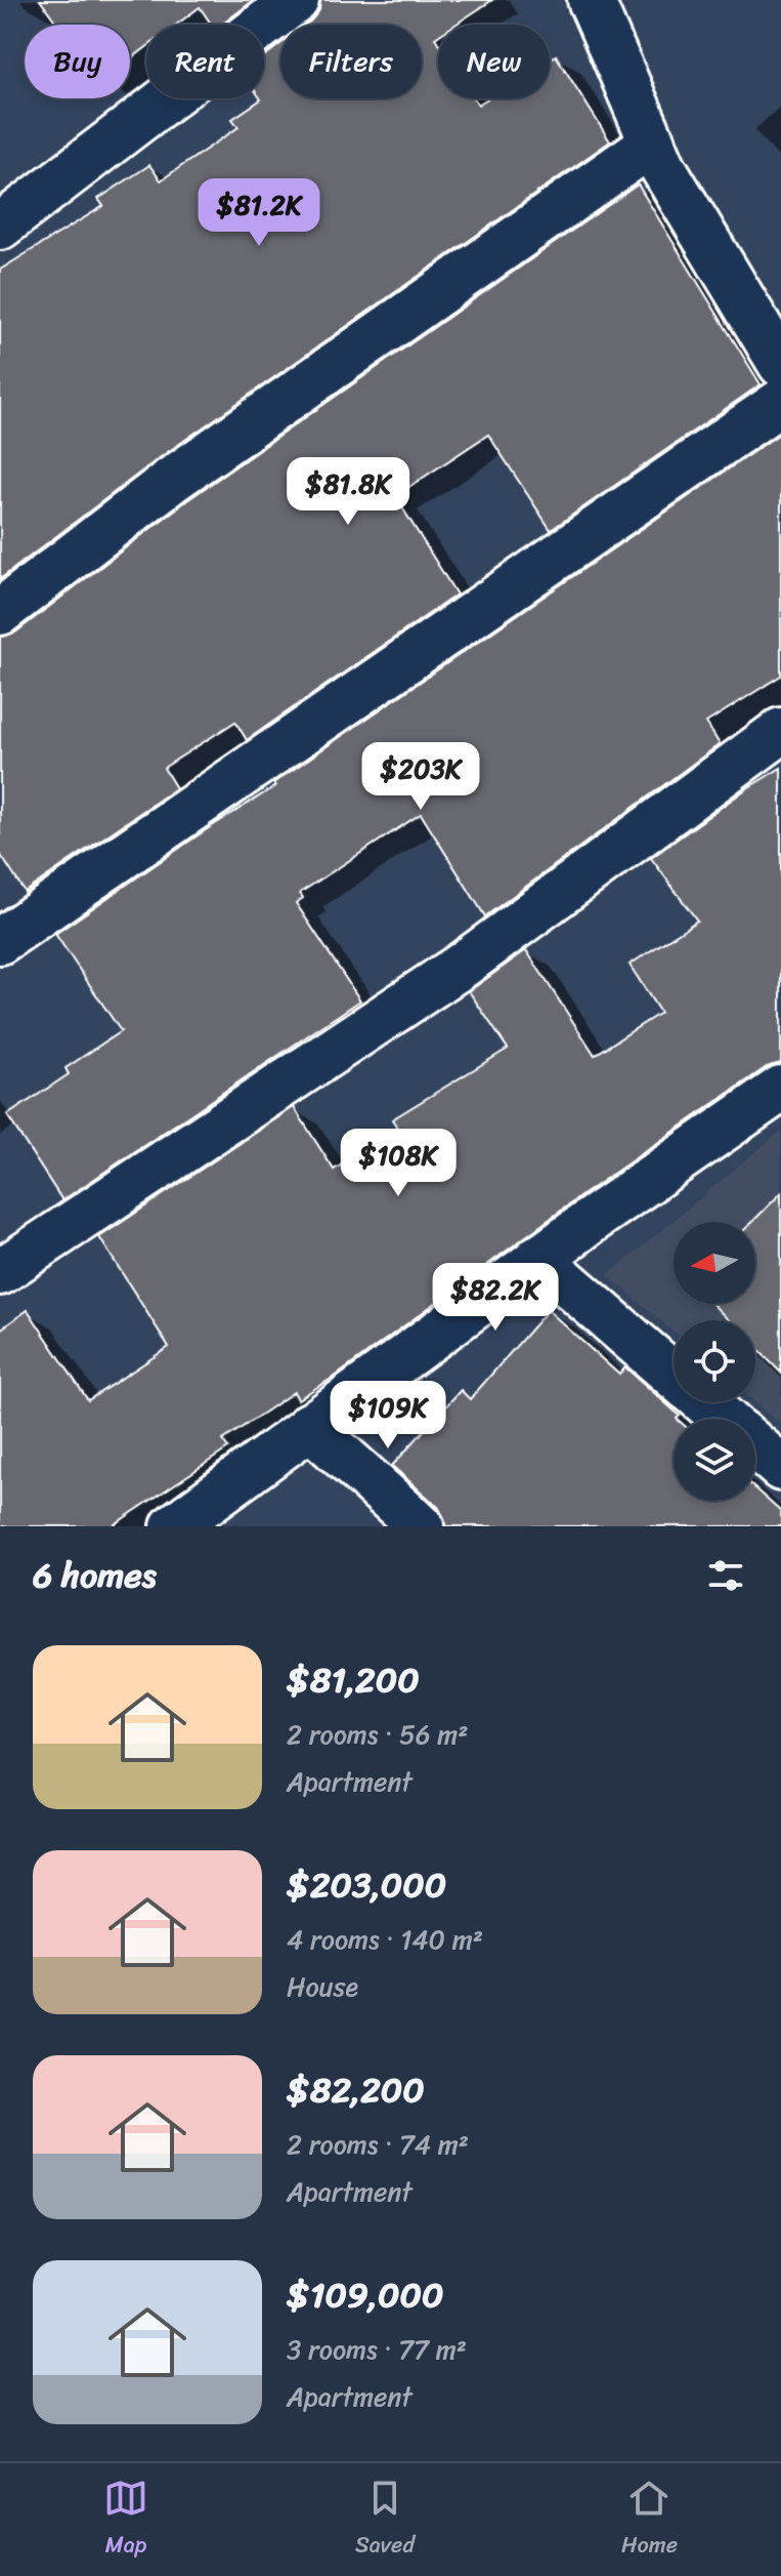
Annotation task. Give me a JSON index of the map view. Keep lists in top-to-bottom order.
{
  "north": "left",
  "page": {
    "chip": [
      "Buy",
      "Rent",
      "Filters",
      "New"
    ],
    "price": [
      "$81.2K",
      "$81.8K",
      "$203K",
      "$108K",
      "$82.2K",
      "$109K"
    ],
    "heading": "6 homes",
    "list": [
      {
        "name": "$81,200",
        "note": "2 rooms · 56 m² · Apartment"
      },
      {
        "name": "$203,000",
        "note": "4 rooms · 140 m² · House"
      },
      {
        "name": "$82,200",
        "note": "2 rooms · 74 m² · Apartment"
      },
      {
        "name": "$109,000",
        "note": "3 rooms · 77 m² · Apartment"
      }
    ],
    "tabs": ["Map", "Saved", "Home"]
  }
}
